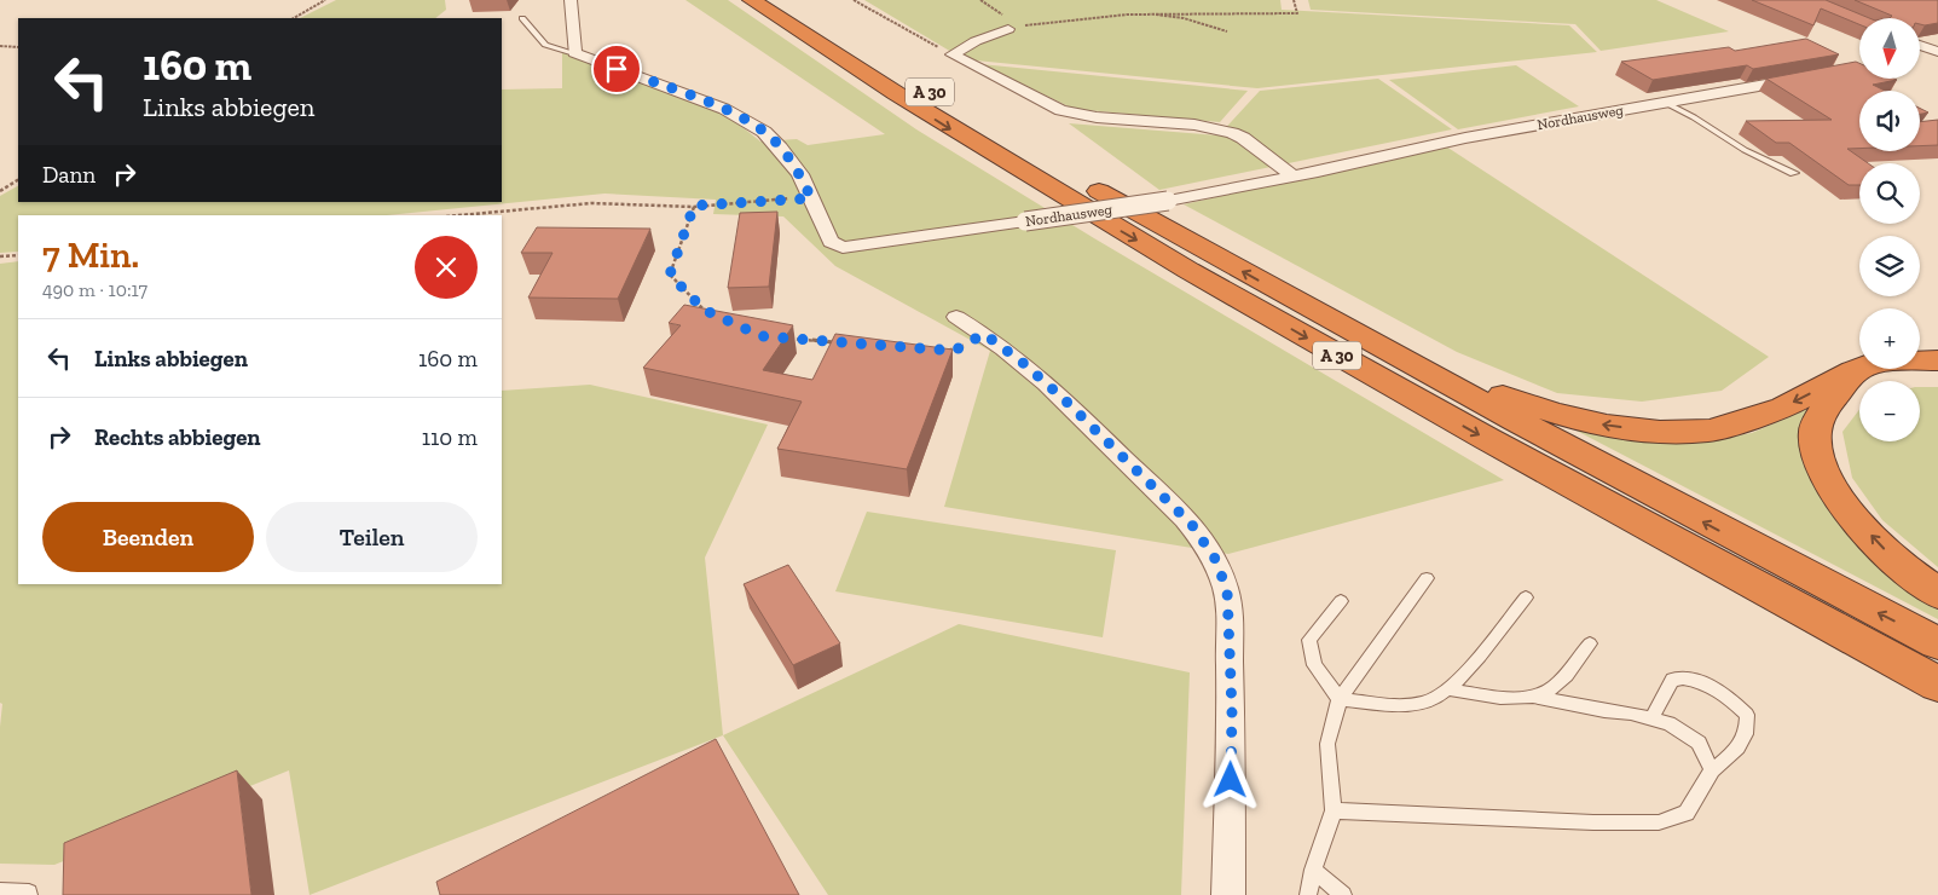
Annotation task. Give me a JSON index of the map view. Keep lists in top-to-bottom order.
{
  "streets": {
    "highway": ["A 30"],
    "street": ["Nordhausweg"]
  },
  "north": "bottom",
  "page": {
    "map_buttons": ["+", "−"],
    "turn": ["160 m", "Links abbiegen"],
    "then": "Dann",
    "heading": ["7 Min.", "490 m · 10:17"],
    "list": [
      {
        "name": "Links abbiegen",
        "value": "160 m"
      },
      {
        "name": "Rechts abbiegen",
        "value": "110 m"
      }
    ],
    "buttons": ["Beenden", "Teilen"]
  }
}
